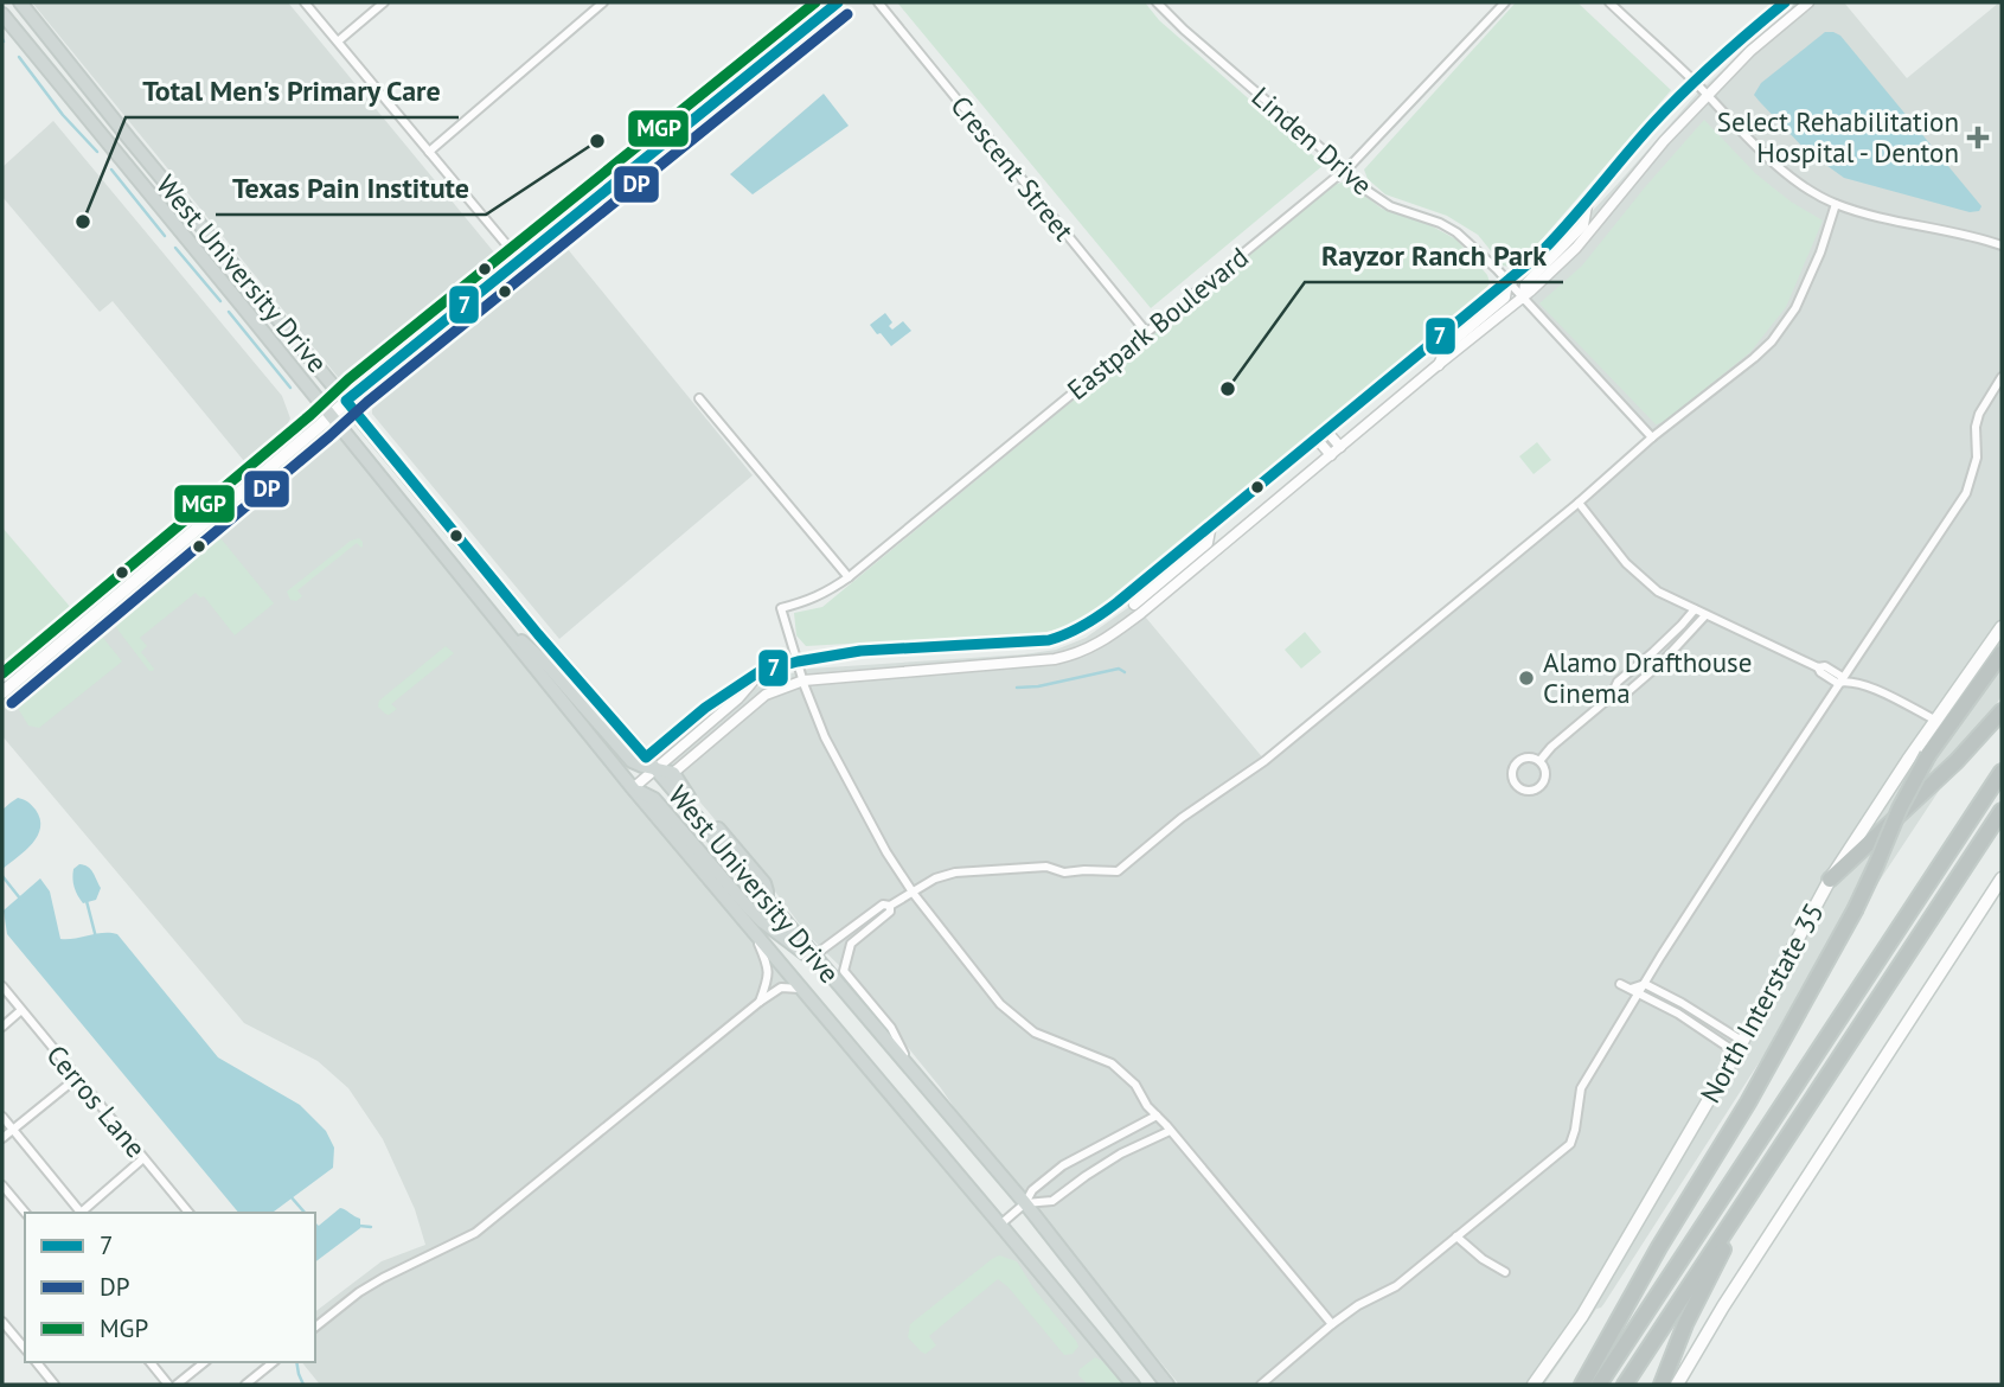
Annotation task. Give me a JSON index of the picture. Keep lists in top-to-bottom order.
{
  "streets": {
    "main road": ["West University Drive", "North Interstate 35"],
    "street": [
      "Linden Drive",
      "Crescent Street",
      "Eastpark Boulevard",
      "Cerros Lane"
    ]
  },
  "crossings": [
    ["Linden Drive", "Eastpark Boulevard"],
    ["Crescent Street", "Eastpark Boulevard"]
  ],
  "places": {
    "health": ["Select Rehabilitation Hospital - Denton"],
    "other": [
      "Texas Pain Institute",
      "Total Men's Primary Care",
      "Rayzor Ranch Park",
      "Alamo Drafthouse Cinema"
    ]
  },
  "lines": ["transit line 7", "transit line MGP", "transit line DP"],
  "legend": ["7", "DP", "MGP"]
}
